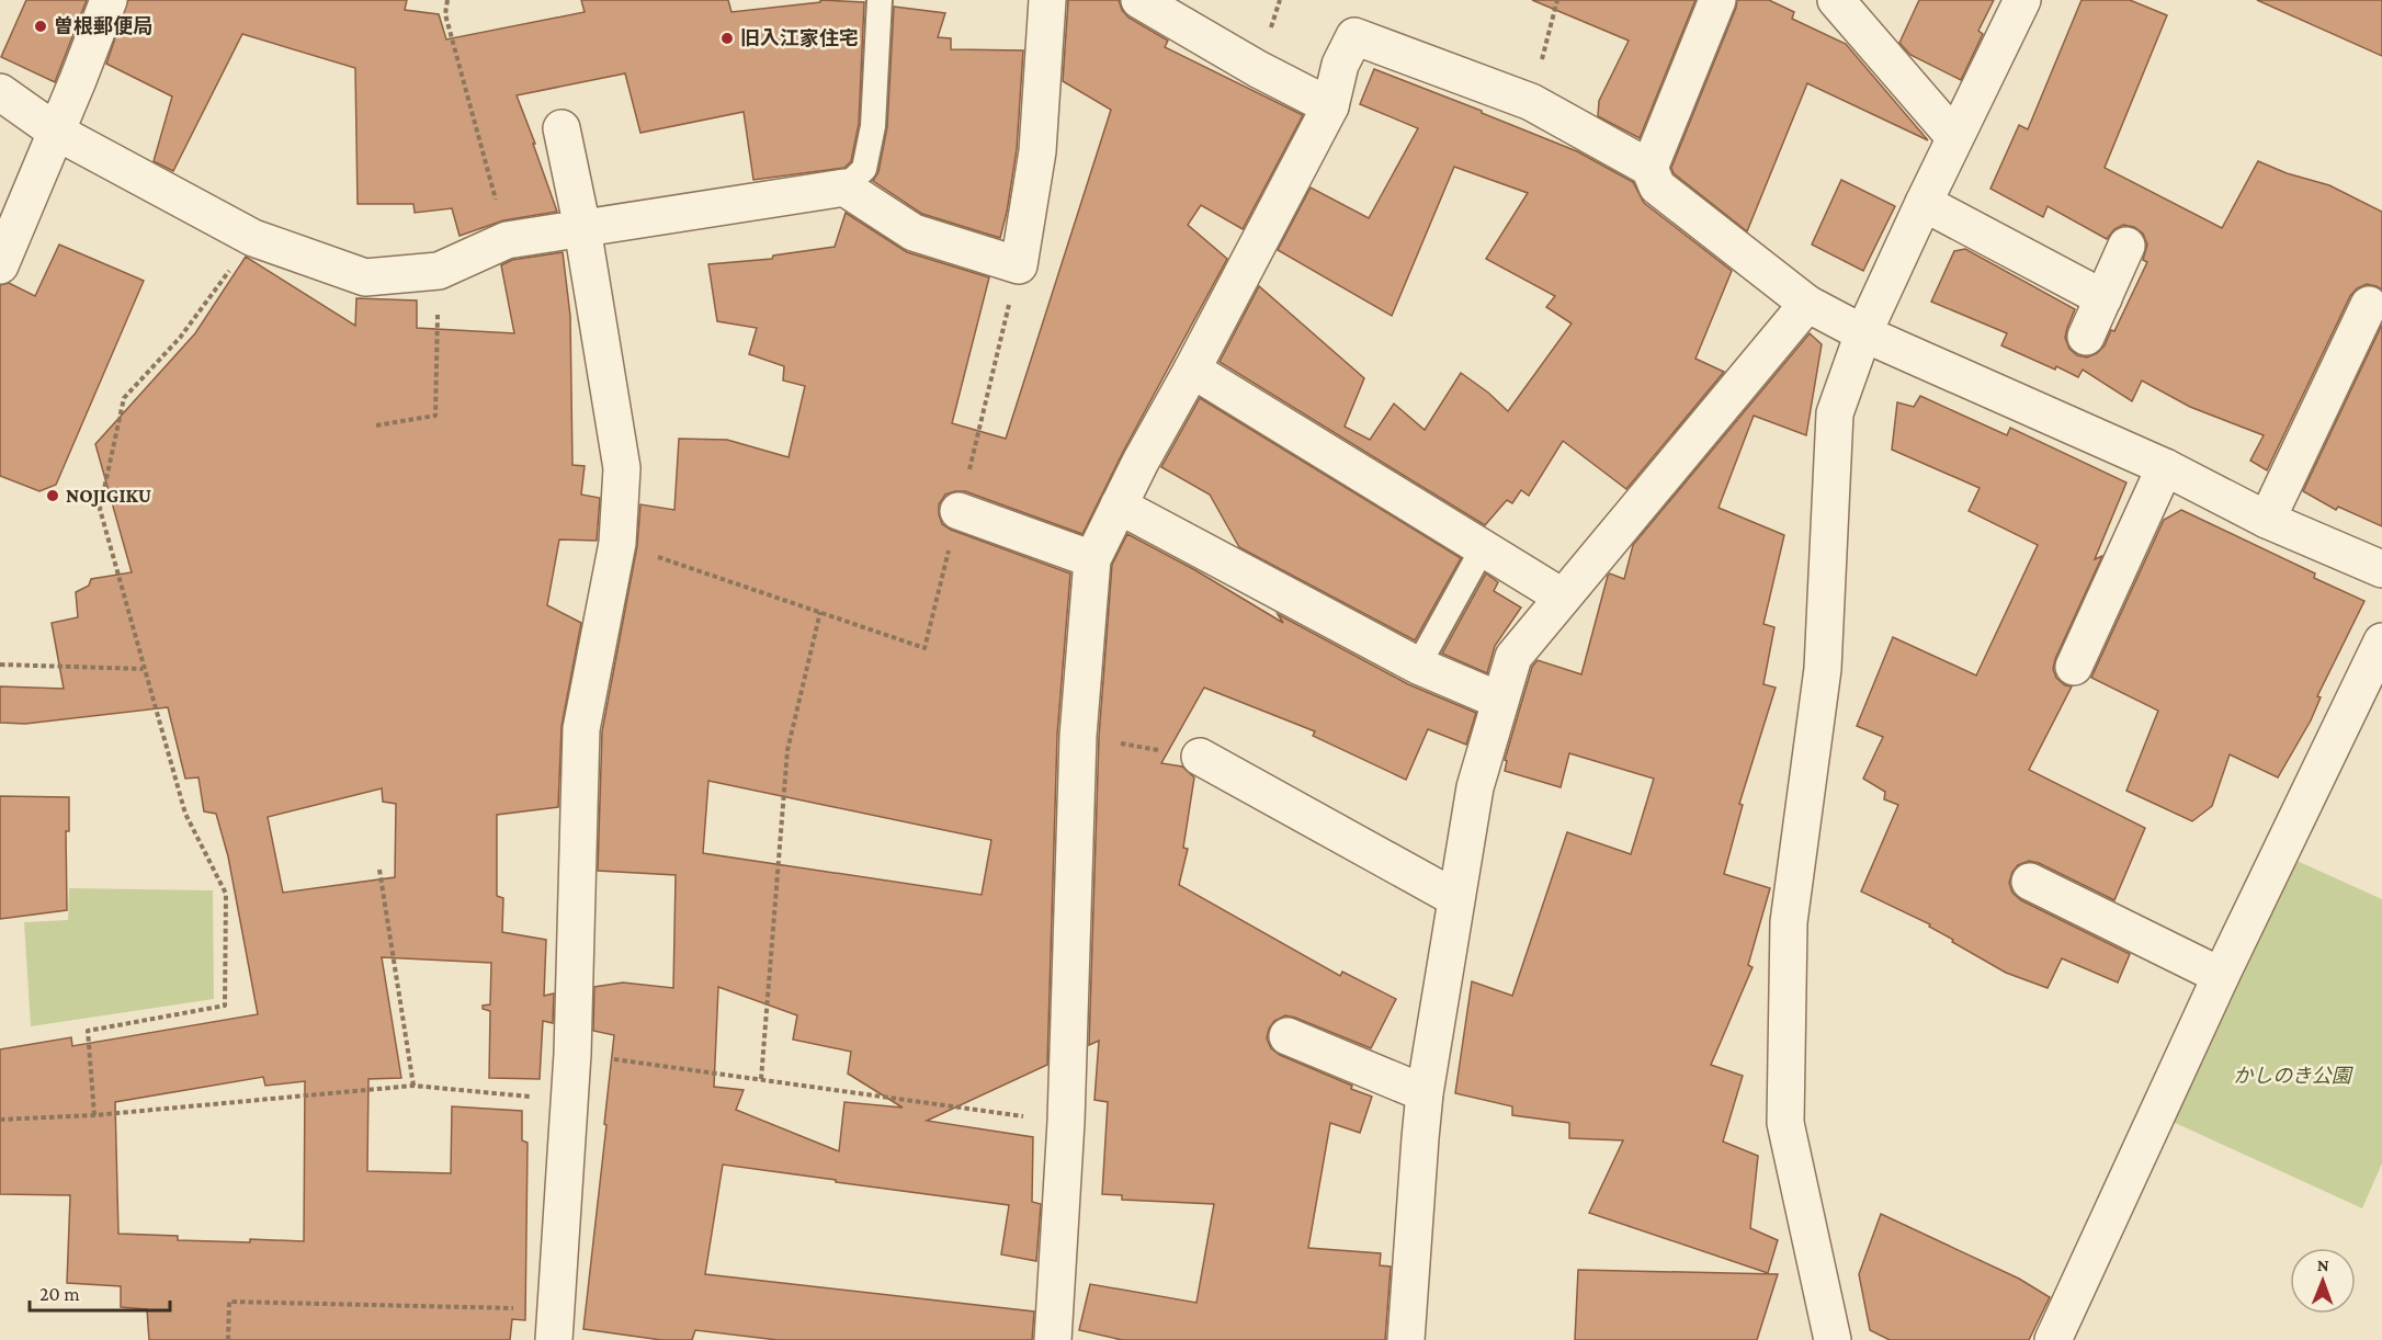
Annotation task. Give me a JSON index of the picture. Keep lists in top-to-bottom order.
{
  "parks": ["かしのき公園"],
  "places": ["曽根郵便局", "旧入江家住宅", "NOJIGIKU"],
  "scale_bar": "20 m",
  "north": "top"
}
